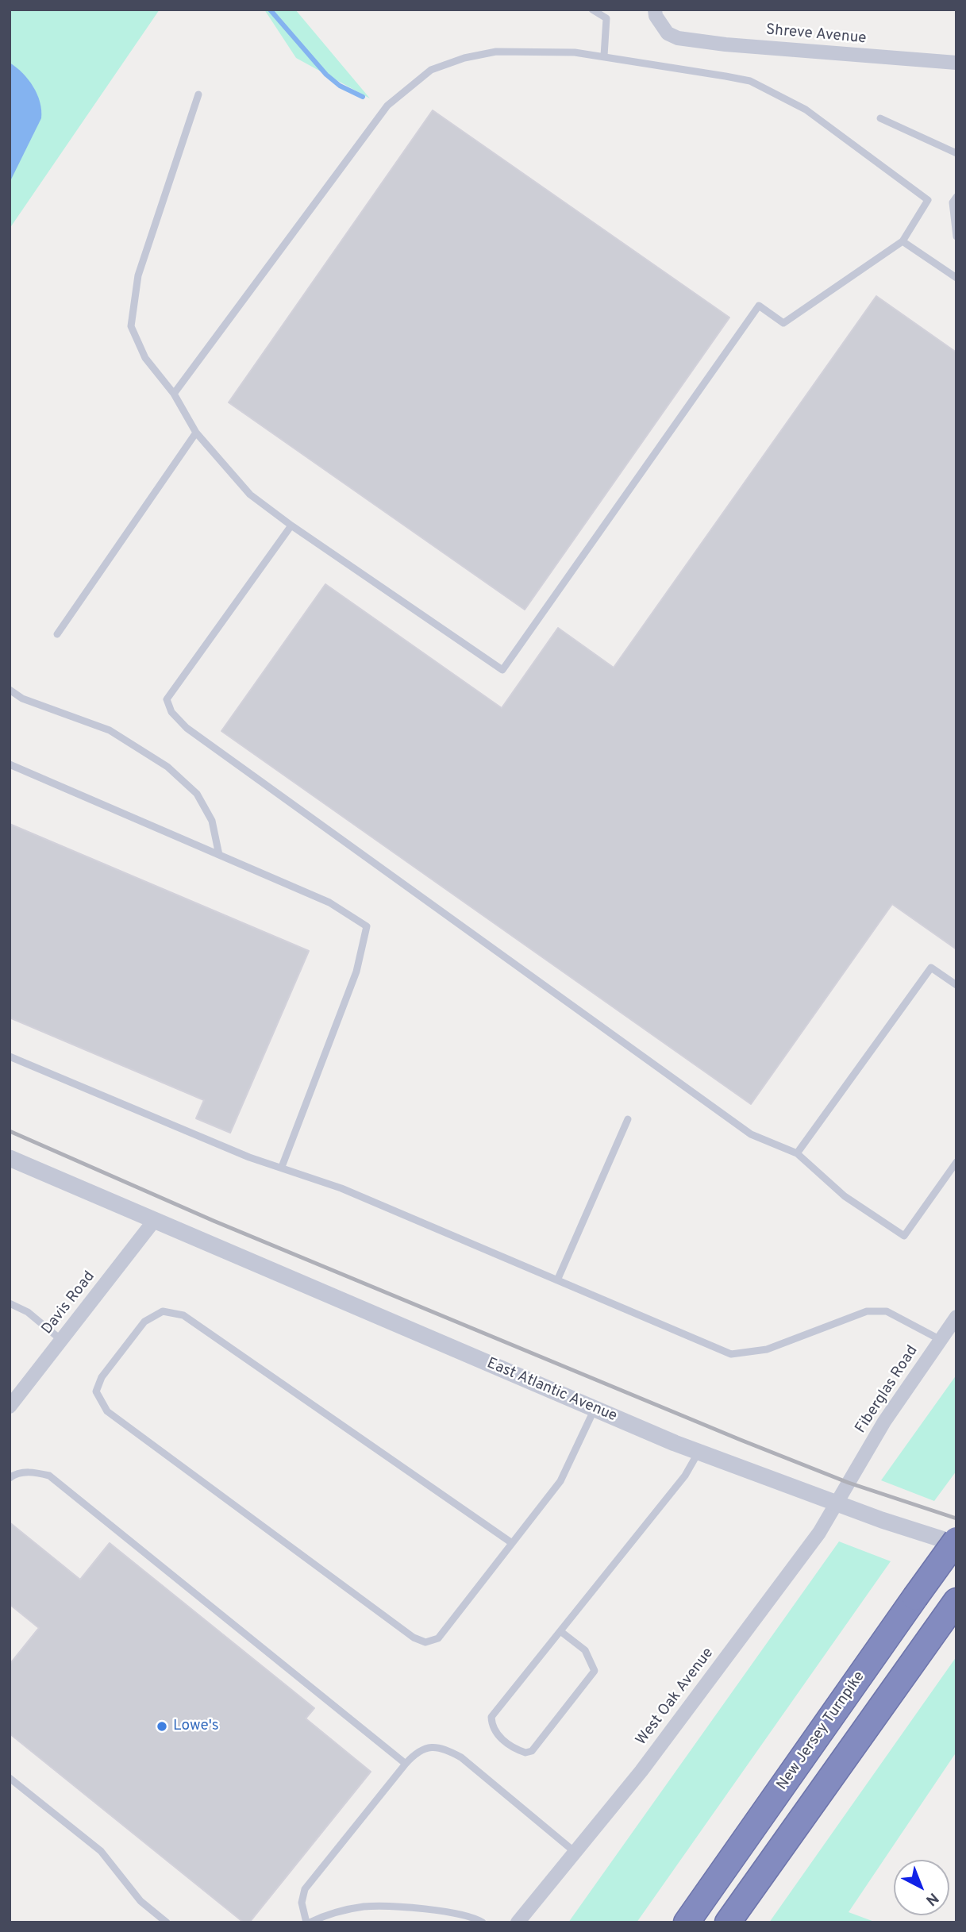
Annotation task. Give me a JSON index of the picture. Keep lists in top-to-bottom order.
{
  "streets": {
    "highway": ["New Jersey Turnpike"],
    "street": [
      "Shreve Avenue",
      "Davis Road",
      "Fiberglas Road",
      "East Atlantic Avenue",
      "West Oak Avenue"
    ]
  },
  "crossings": [
    ["Davis Road", "East Atlantic Avenue"],
    ["Fiberglas Road", "West Oak Avenue"],
    ["East Atlantic Avenue", "West Oak Avenue"],
    ["East Atlantic Avenue", "New Jersey Turnpike"]
  ],
  "places": ["Lowe's"],
  "north": "bottom right"
}
